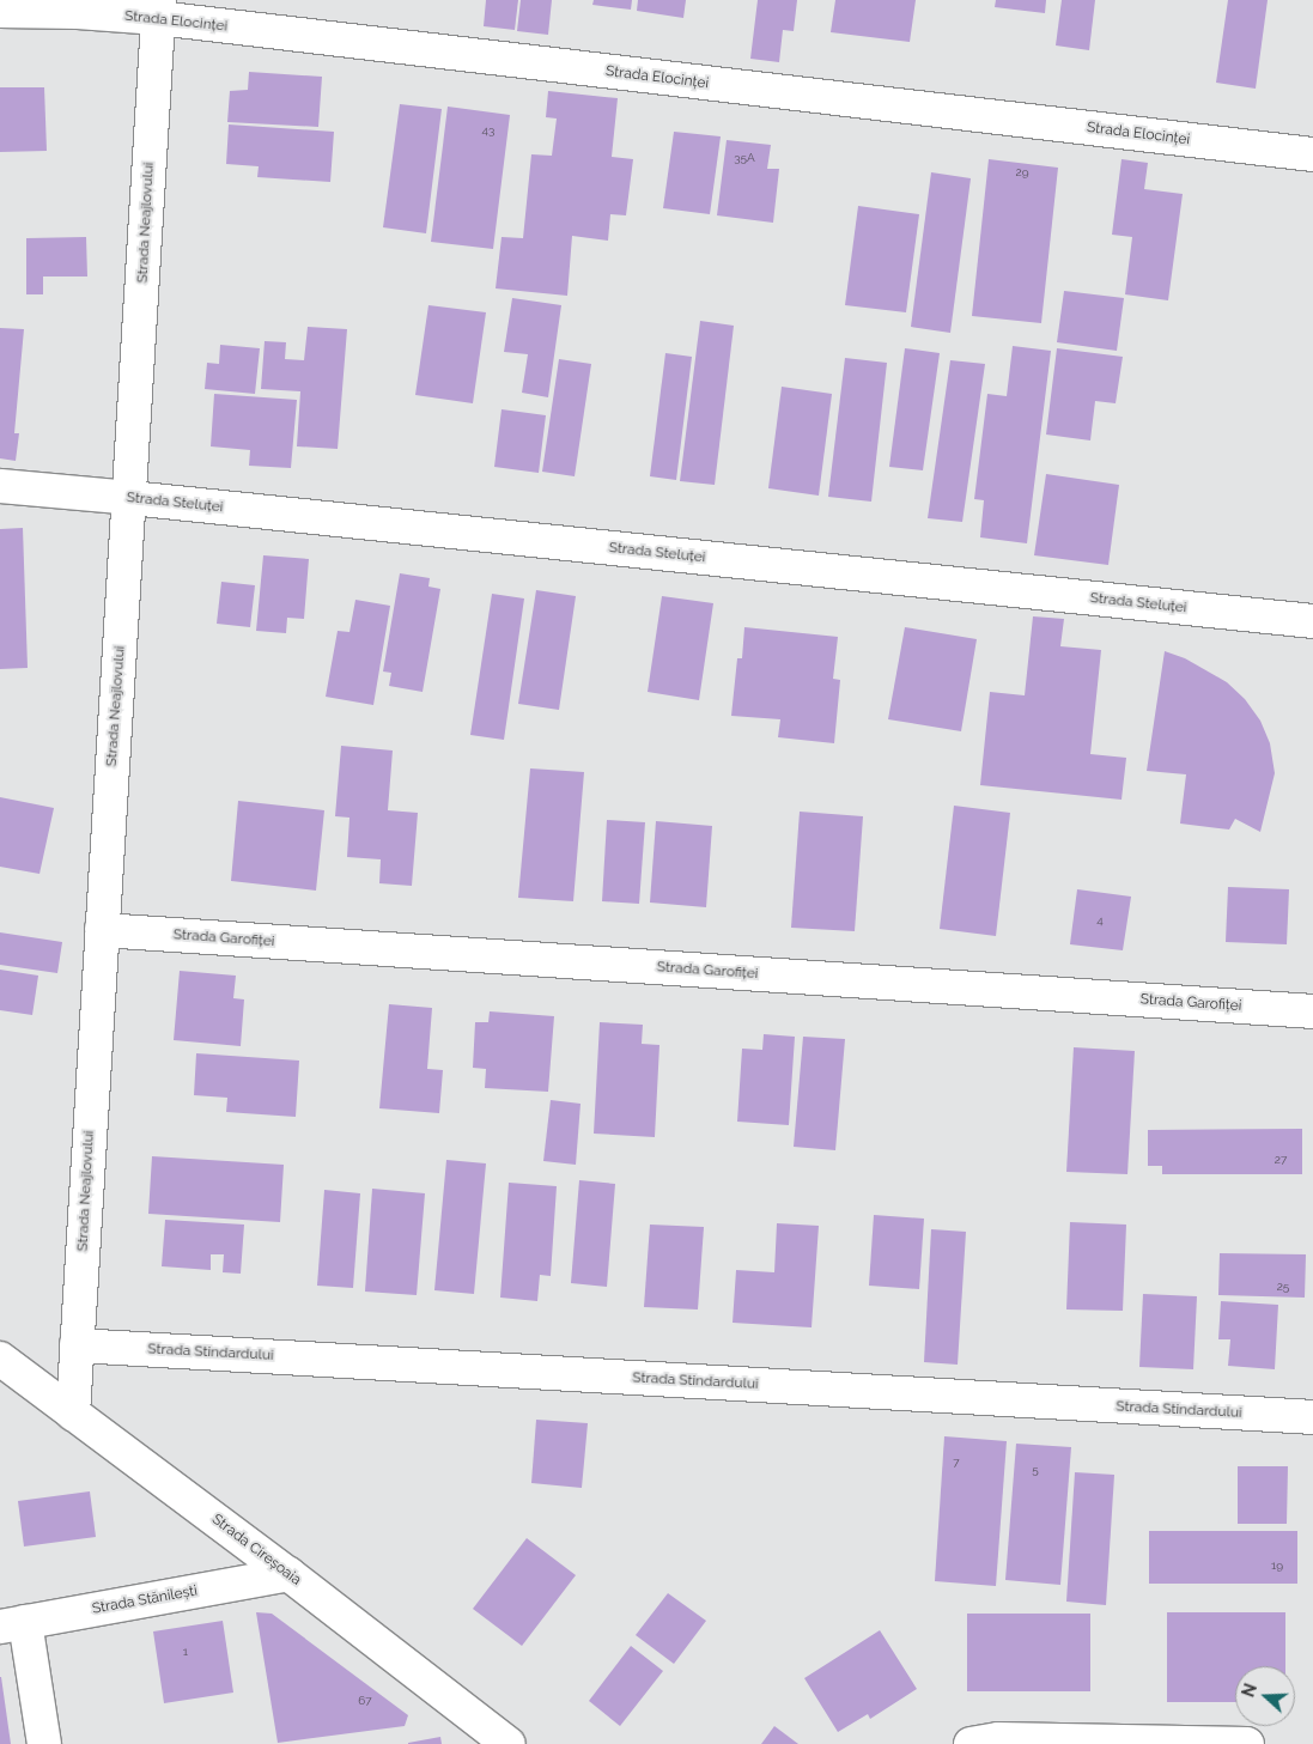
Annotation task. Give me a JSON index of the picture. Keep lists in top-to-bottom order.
{
  "streets": {
    "street": [
      "Strada Elocinței",
      "Strada Neajlovului",
      "Strada Steluței",
      "Strada Garofiței",
      "Strada Stindardului",
      "Strada Cireșoaia",
      "Strada Stănilești"
    ]
  },
  "crossings": [
    ["Strada Elocinței", "Strada Neajlovului"],
    ["Strada Neajlovului", "Strada Steluței"],
    ["Strada Neajlovului", "Strada Garofiței"],
    ["Strada Neajlovului", "Strada Stindardului"],
    ["Strada Neajlovului", "Strada Cireșoaia"],
    ["Strada Cireșoaia", "Strada Stănilești"]
  ],
  "house_numbers": [
    "43",
    "35A",
    "29",
    "4",
    "27",
    "25",
    "7",
    "5",
    "19",
    "1",
    "67"
  ],
  "north": "left"
}
